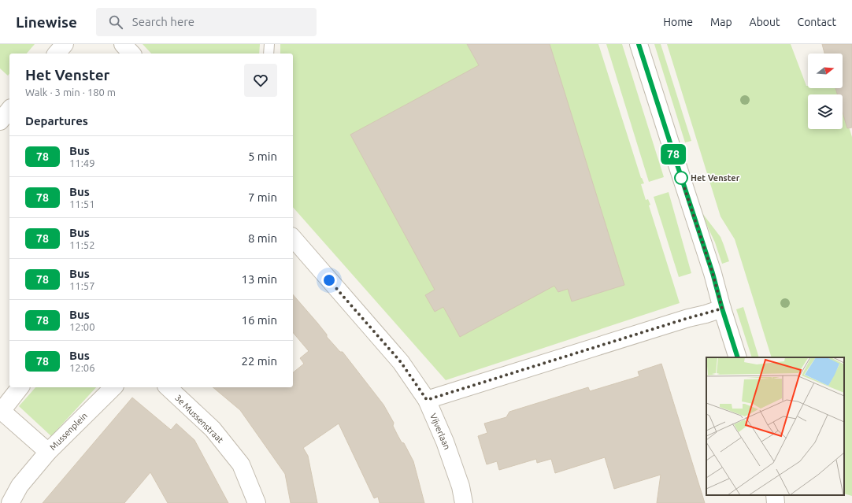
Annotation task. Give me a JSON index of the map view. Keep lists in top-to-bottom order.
{
  "streets": {
    "street": ["3e Mussenstraat", "Mussenplein", "Vijverlaan"]
  },
  "places": ["Het Venster"],
  "lines": ["bus line 78"],
  "north": "right",
  "page": {
    "header": "Linewise",
    "search": "Search here",
    "nav": [
      "Home",
      "Map",
      "About",
      "Contact"
    ],
    "on_map": "78",
    "heading": [
      ["Het Venster", "Walk · 3 min · 180 m"],
      "Departures"
    ],
    "list": [
      {
        "mark": "78",
        "name": "Bus",
        "note": "11:49",
        "value": "5 min"
      },
      {
        "mark": "78",
        "name": "Bus",
        "note": "11:51",
        "value": "7 min"
      },
      {
        "mark": "78",
        "name": "Bus",
        "note": "11:52",
        "value": "8 min"
      },
      {
        "mark": "78",
        "name": "Bus",
        "note": "11:57",
        "value": "13 min"
      },
      {
        "mark": "78",
        "name": "Bus",
        "note": "12:00",
        "value": "16 min"
      },
      {
        "mark": "78",
        "name": "Bus",
        "note": "12:06",
        "value": "22 min"
      }
    ]
  }
}
